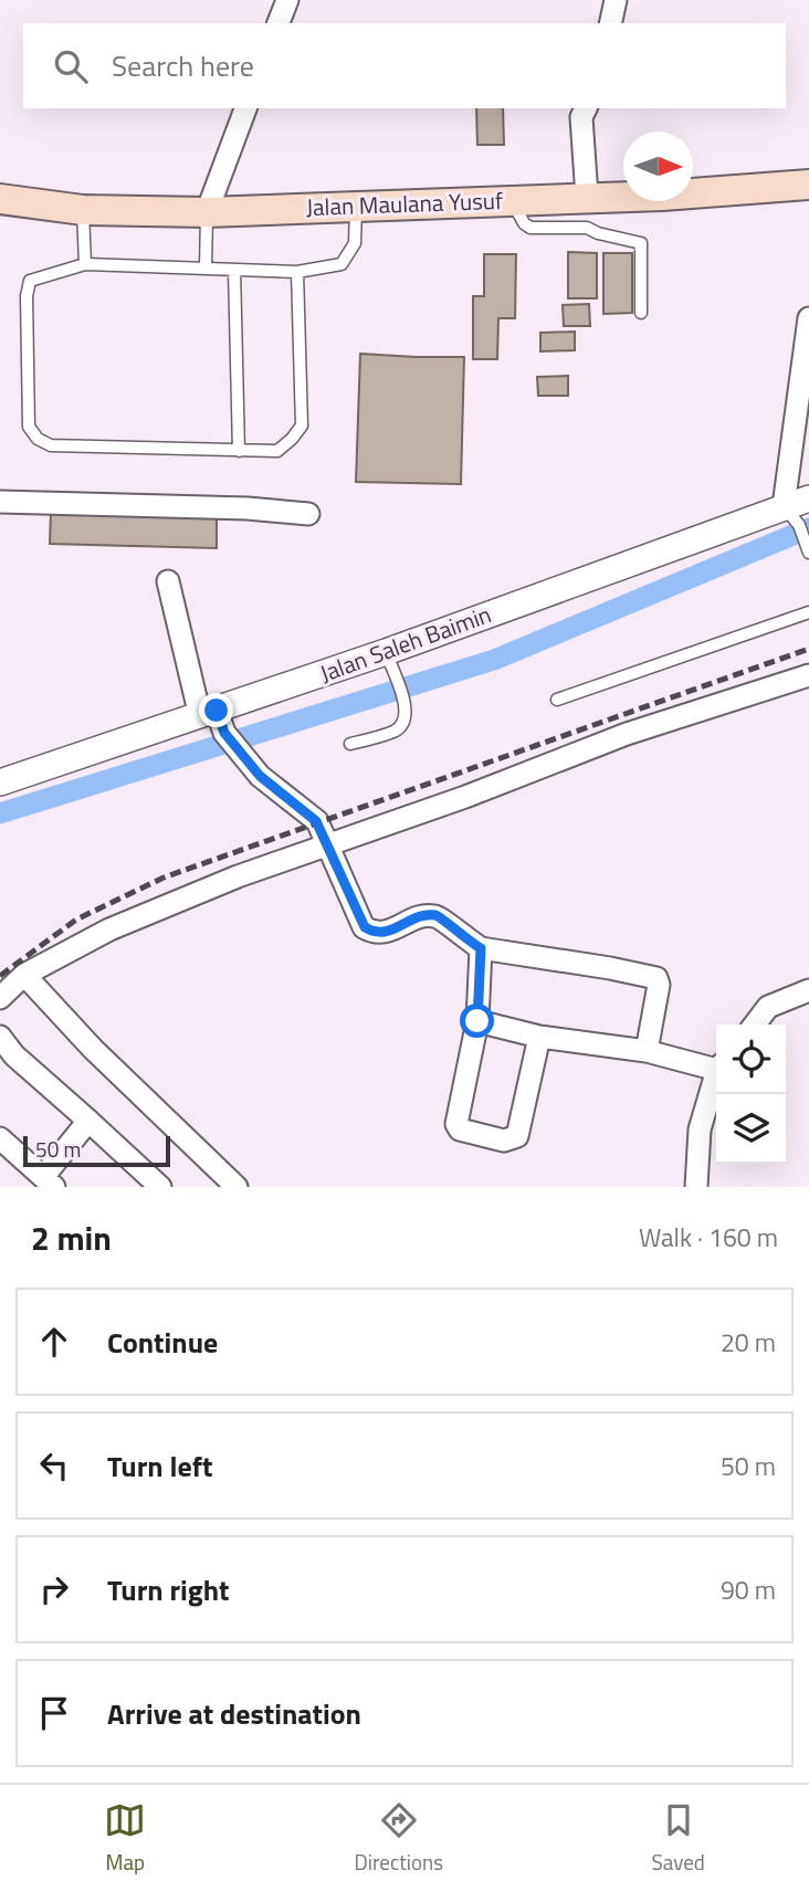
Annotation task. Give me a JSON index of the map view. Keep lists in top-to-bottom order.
{
  "streets": {
    "main road": ["Jalan Maulana Yusuf"],
    "street": ["Jalan Saleh Baimin"]
  },
  "scale_bar": "50 m",
  "north": "right",
  "page": {
    "search": "Search here",
    "scale": "50 m",
    "heading": ["2 min", "Walk · 160 m"],
    "list": [
      ["Continue", "20 m"],
      ["Turn left", "50 m"],
      ["Turn right", "90 m"],
      "Arrive at destination"
    ],
    "nav": ["Map", "Directions", "Saved"]
  }
}
